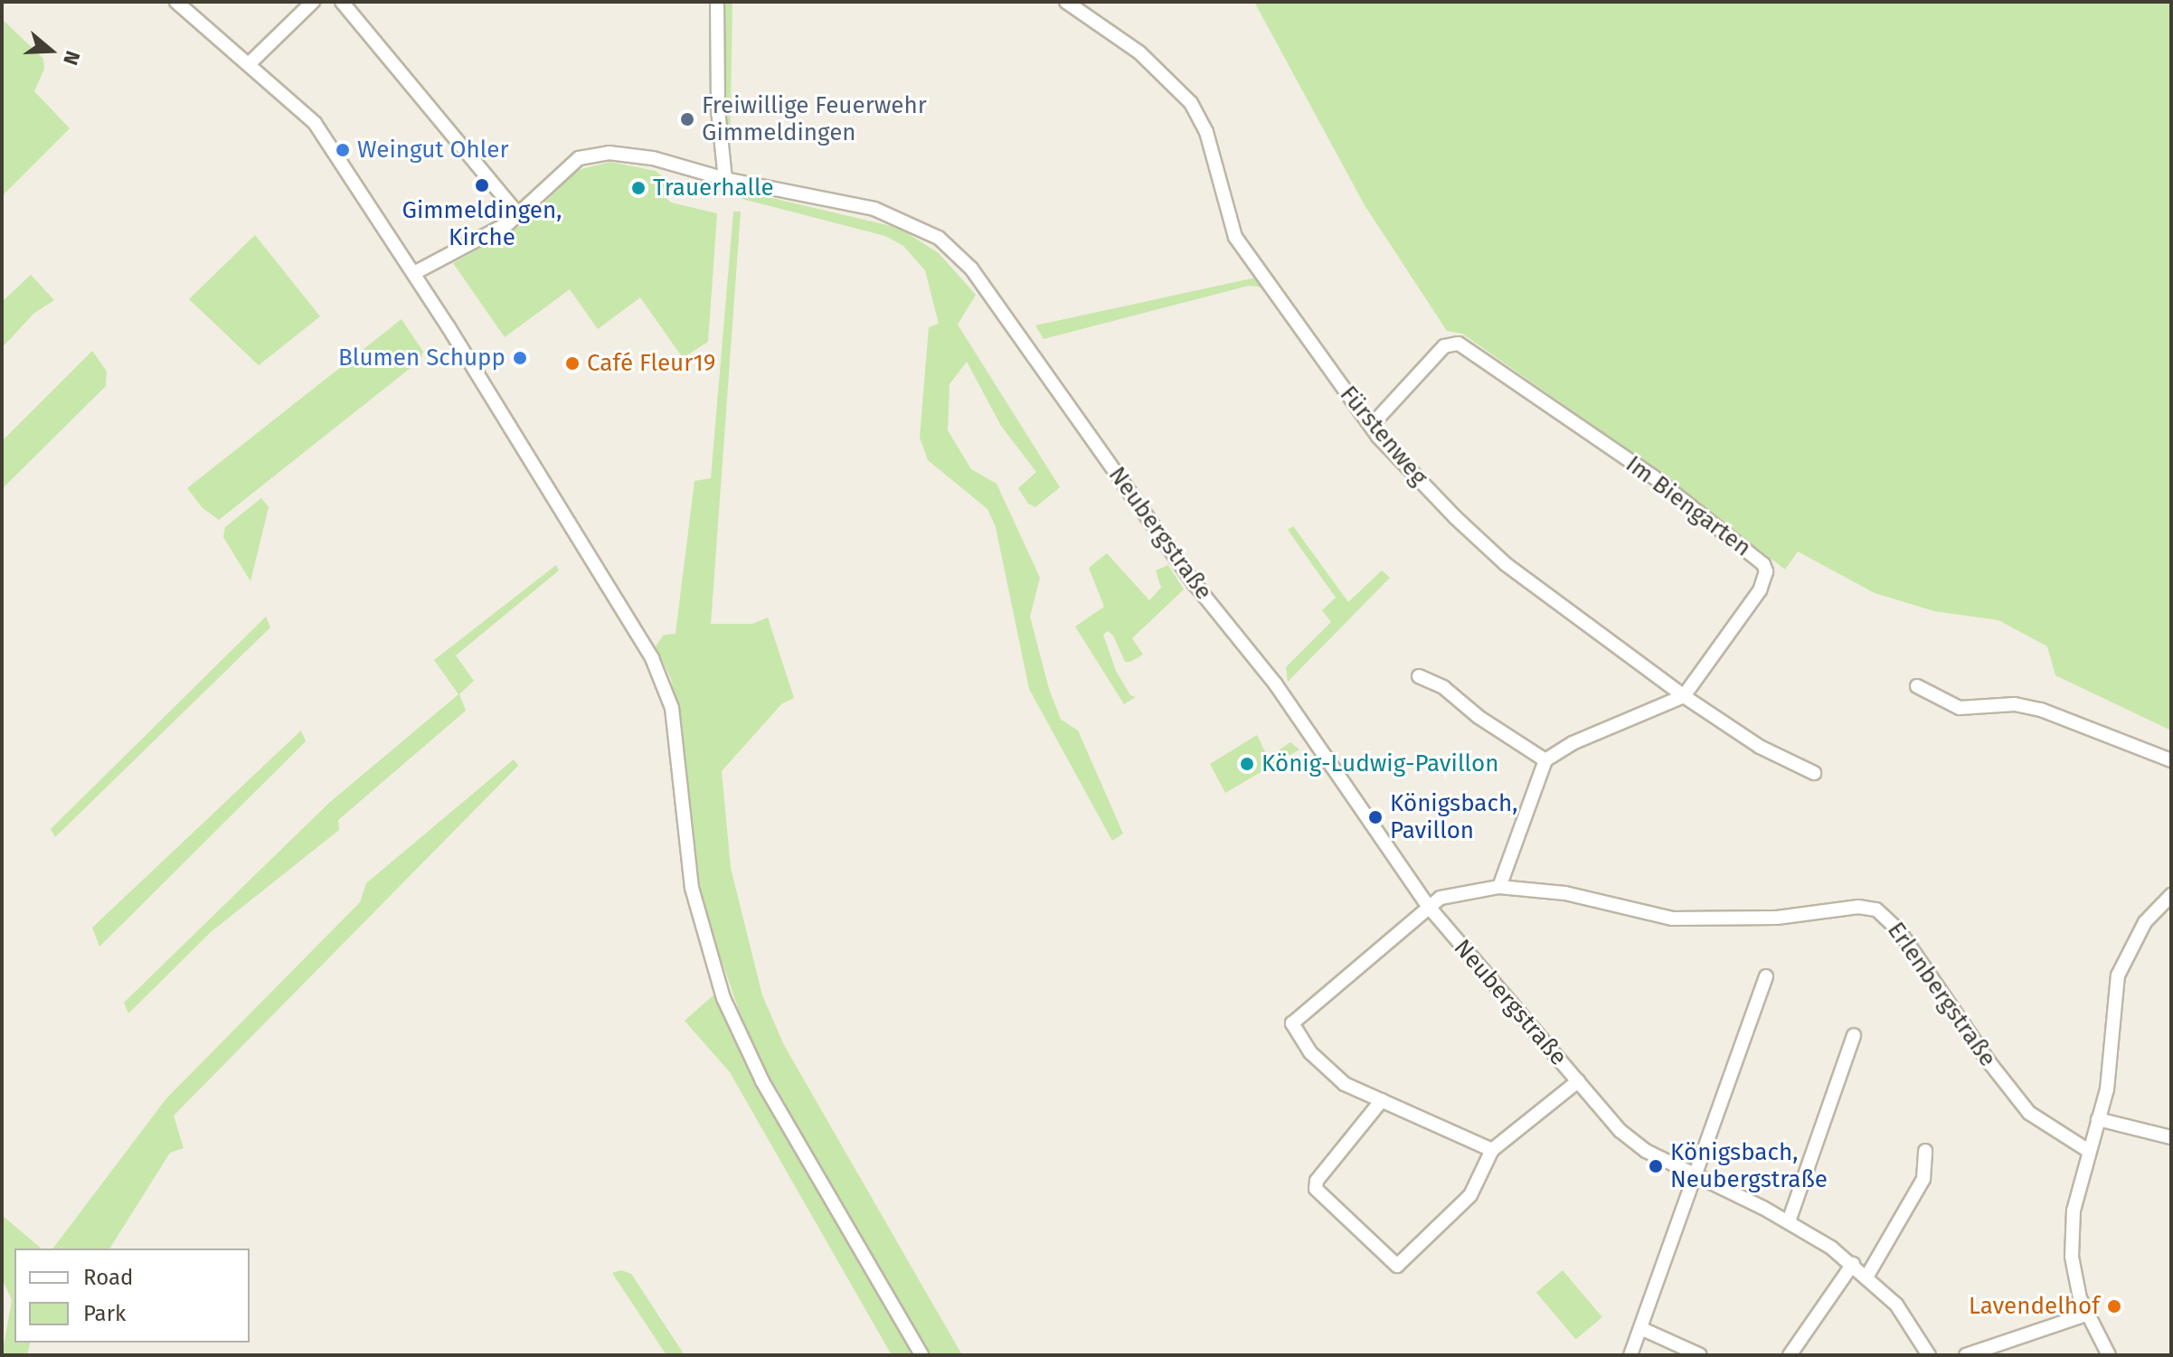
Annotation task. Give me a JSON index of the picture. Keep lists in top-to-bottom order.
{
  "streets": {
    "street": [
      "Fürstenweg",
      "Im Biengarten",
      "Neubergstraße",
      "Erlenbergstraße"
    ]
  },
  "crossings": [
    ["Fürstenweg", "Im Biengarten"],
    ["Neubergstraße", "Erlenbergstraße"]
  ],
  "places": [
    "Freiwillige Feuerwehr Gimmeldingen",
    "Weingut Ohler",
    "Gimmeldingen, Kirche",
    "Trauerhalle",
    "Blumen Schupp",
    "Café Fleur19",
    "König-Ludwig-Pavillon",
    "Königsbach, Pavillon",
    "Königsbach, Neubergstraße",
    "Lavendelhof"
  ],
  "legend": ["Road", "Park"],
  "north": "right"
}
